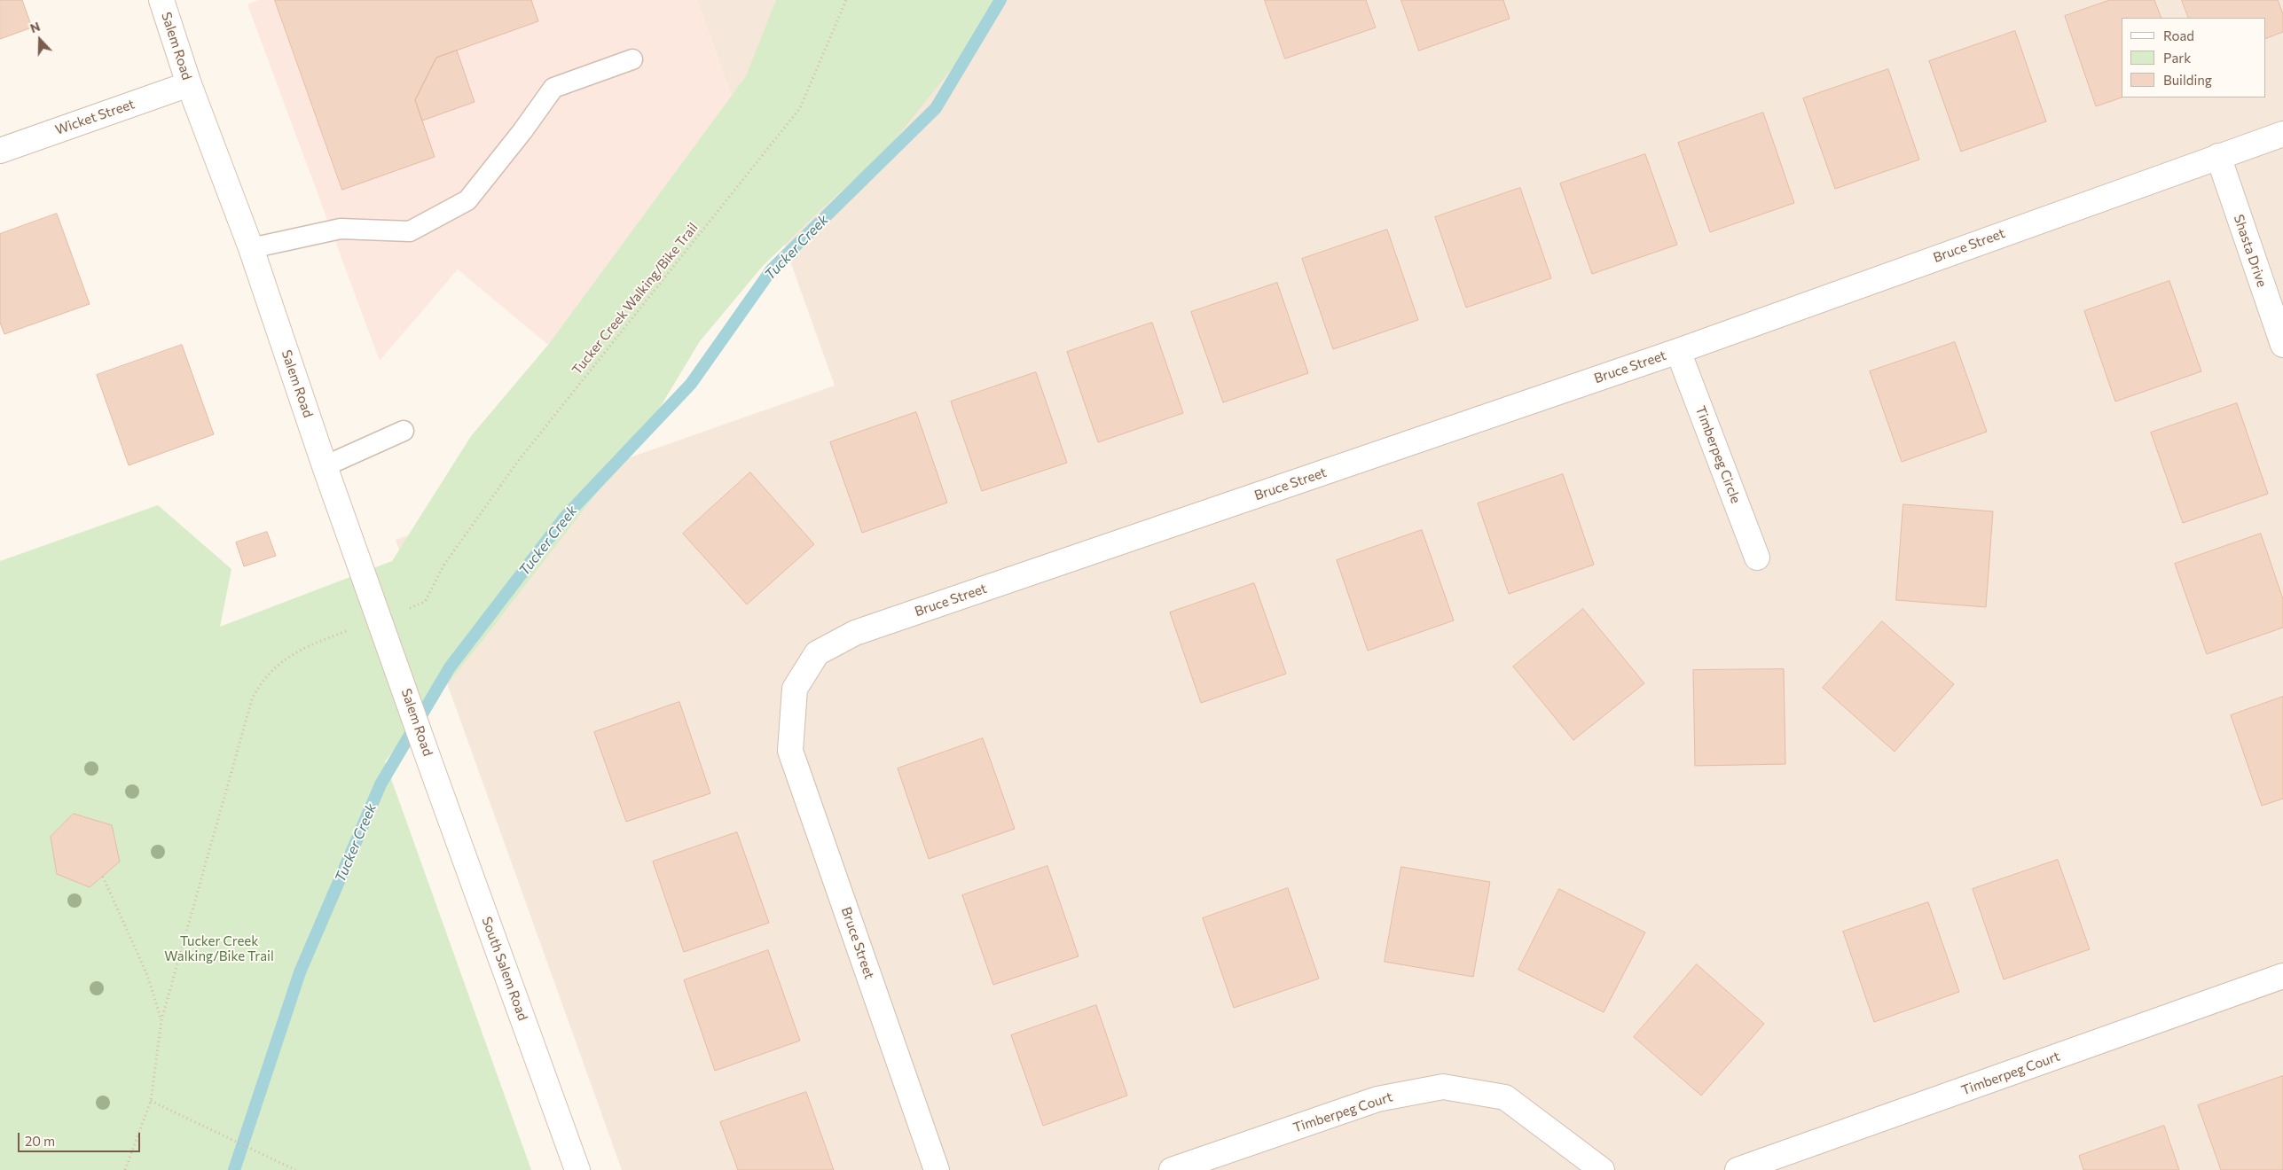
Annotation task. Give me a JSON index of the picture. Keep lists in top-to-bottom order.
{
  "streets": {
    "street": [
      "Salem Road",
      "Wicket Street",
      "Bruce Street",
      "Shasta Drive",
      "Timberpeg Circle",
      "South Salem Road",
      "Timberpeg Court"
    ],
    "path": ["Tucker Creek Walking/Bike Trail"]
  },
  "crossings": [
    ["Salem Road", "Wicket Street"],
    ["Salem Road", "South Salem Road"],
    ["Bruce Street", "Shasta Drive"],
    ["Bruce Street", "Timberpeg Circle"]
  ],
  "water": ["Tucker Creek"],
  "parks": ["Tucker Creek Walking/Bike Trail"],
  "legend": ["Road", "Park", "Building"],
  "scale_bar": "20 m",
  "north": "top"
}
